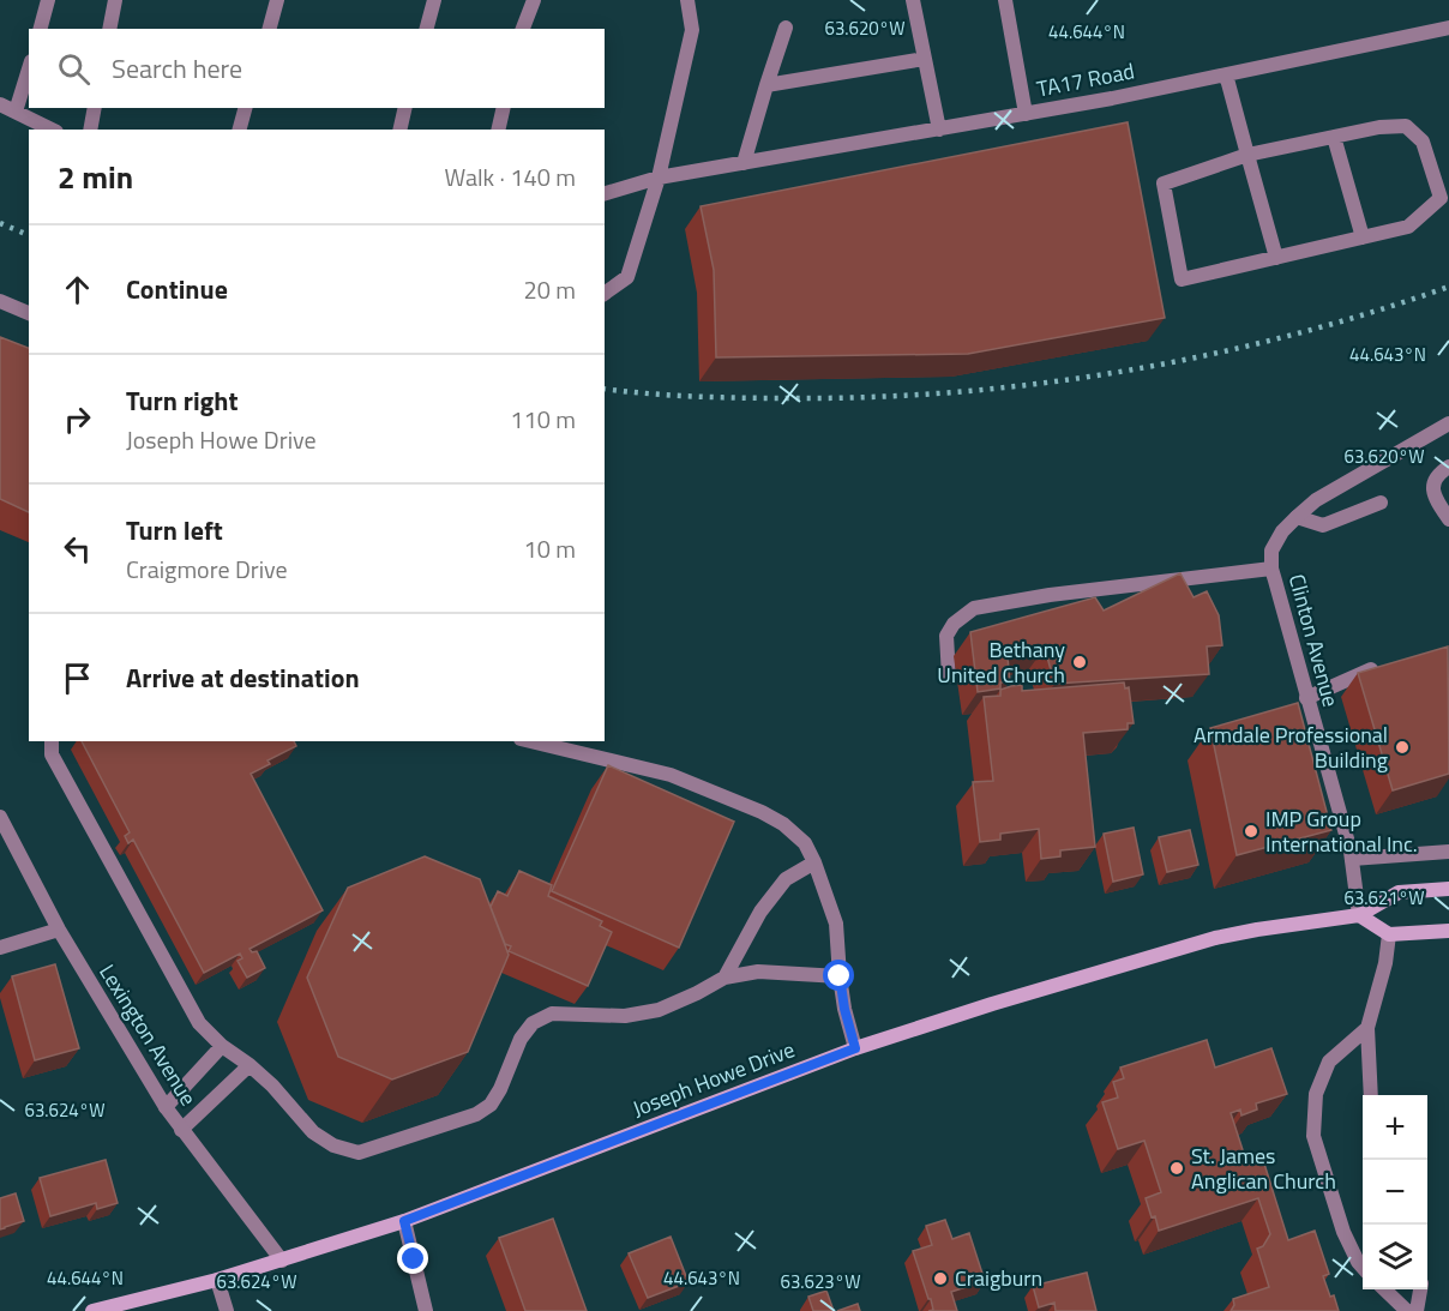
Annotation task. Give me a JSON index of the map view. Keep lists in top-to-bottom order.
{
  "streets": {
    "main road": ["Joseph Howe Drive"],
    "street": ["TA17 Road", "Clinton Avenue", "Lexington Avenue"]
  },
  "crossings": [
    ["Clinton Avenue", "Joseph Howe Drive"],
    ["Lexington Avenue", "Joseph Howe Drive"]
  ],
  "places": [
    "Bethany United Church",
    "Armdale Professional Building",
    "IMP Group International Inc.",
    "St. James Anglican Church",
    "Craigburn"
  ],
  "page": {
    "search": "Search here",
    "heading": ["2 min", "Walk · 140 m"],
    "list": [
      ["Continue", "20 m"],
      ["Turn right", "Joseph Howe Drive", "110 m"],
      ["Turn left", "Craigmore Drive", "10 m"],
      "Arrive at destination"
    ],
    "map_buttons": ["+", "−"]
  },
  "coordinates": [
    "63.620°W",
    "44.644°N",
    "44.643°N",
    "63.621°W",
    "63.624°W",
    "63.623°W"
  ]
}
